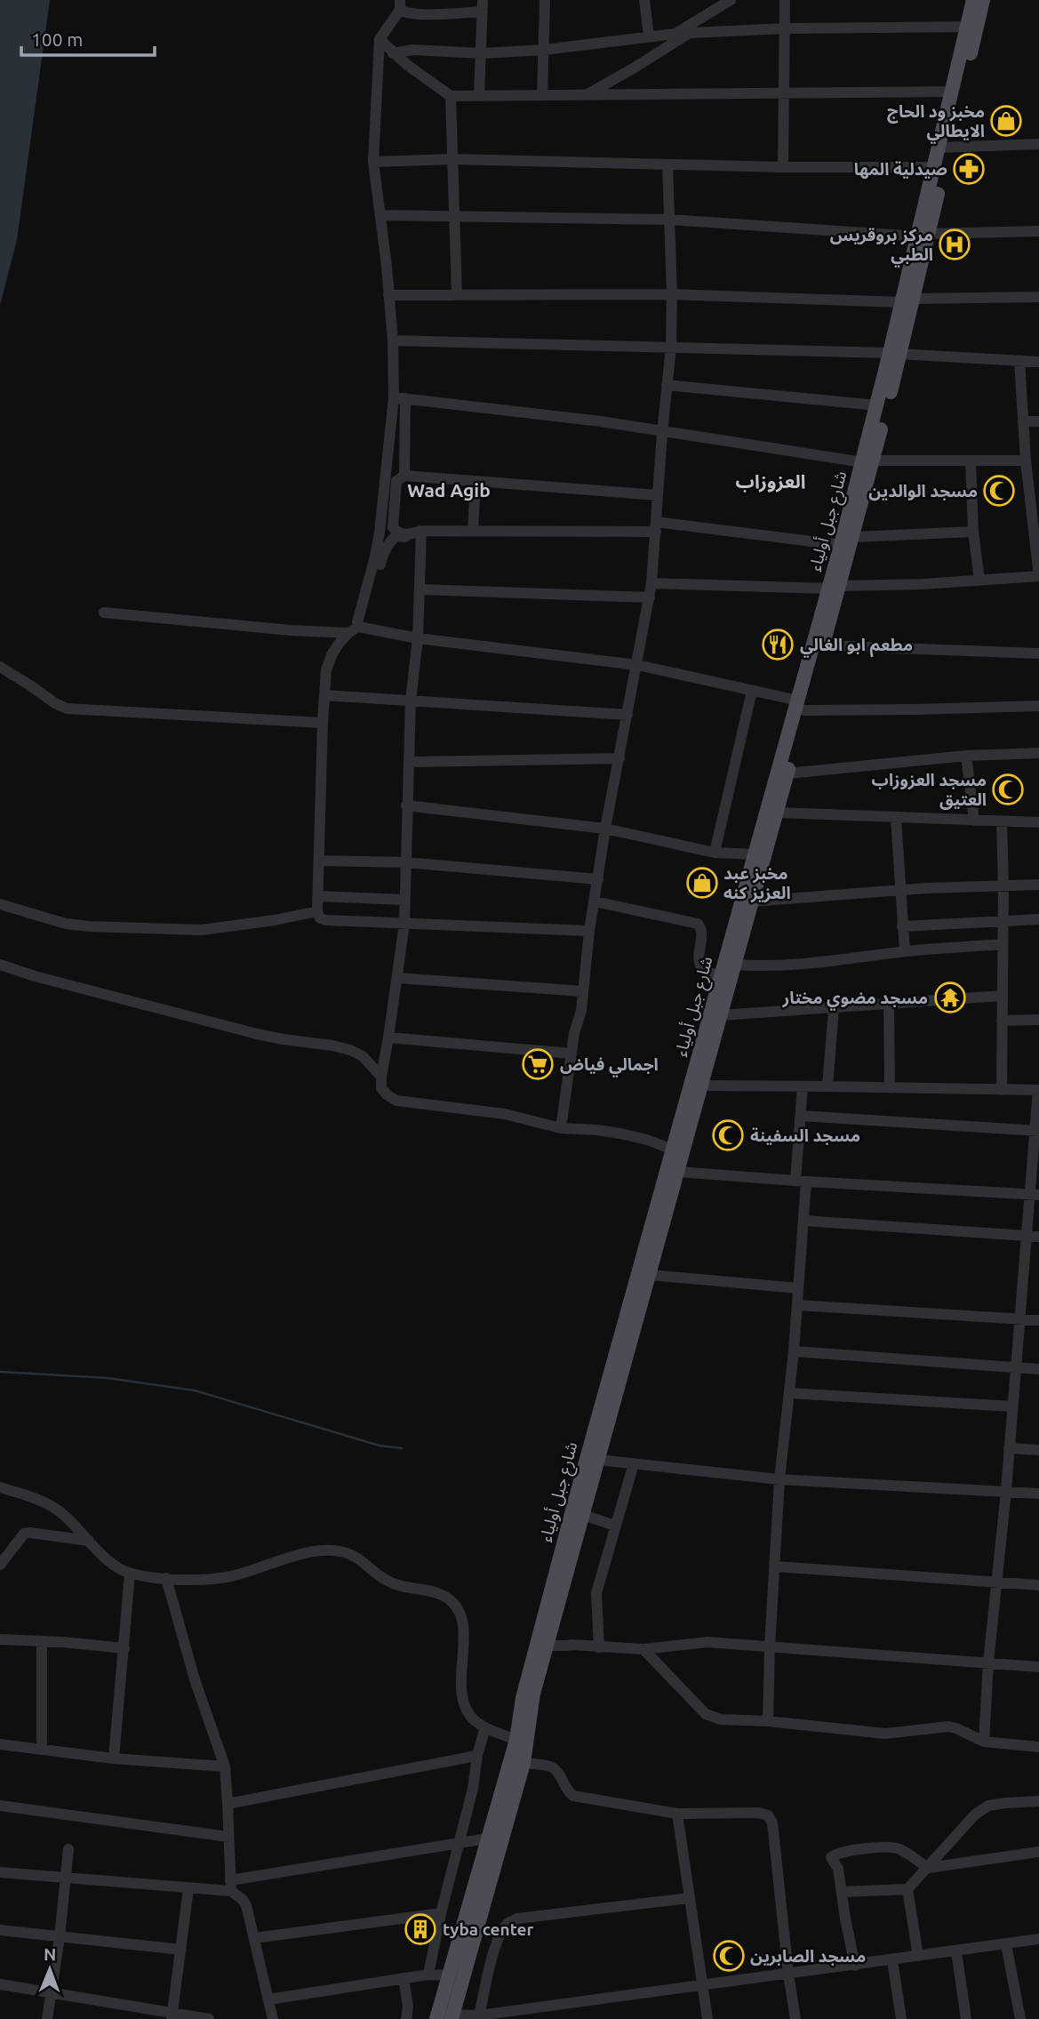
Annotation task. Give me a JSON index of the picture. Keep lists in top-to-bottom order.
{
  "streets": {
    "main road": ["شارع جبل أولياء"]
  },
  "districts": ["العزوزاب", "Wad Agib"],
  "places": {
    "shop": ["مخبز ود الحاج الايطالي", "مخبز عبد العزيز كنه"],
    "pharmacy": ["صيدلية المها"],
    "hospital": ["مركز بروقريس الطبي"],
    "mosque": [
      "مسجد الوالدين",
      "مسجد العزوزاب العتيق",
      "مسجد السفينة",
      "مسجد الصابرين"
    ],
    "restaurant": ["مطعم ابو الغالي"],
    "temple": ["مسجد مضوي مختار"],
    "supermarket": ["اجمالي فياض"],
    "building": ["tyba center"]
  },
  "scale_bar": "100 m",
  "north": "top"
}
